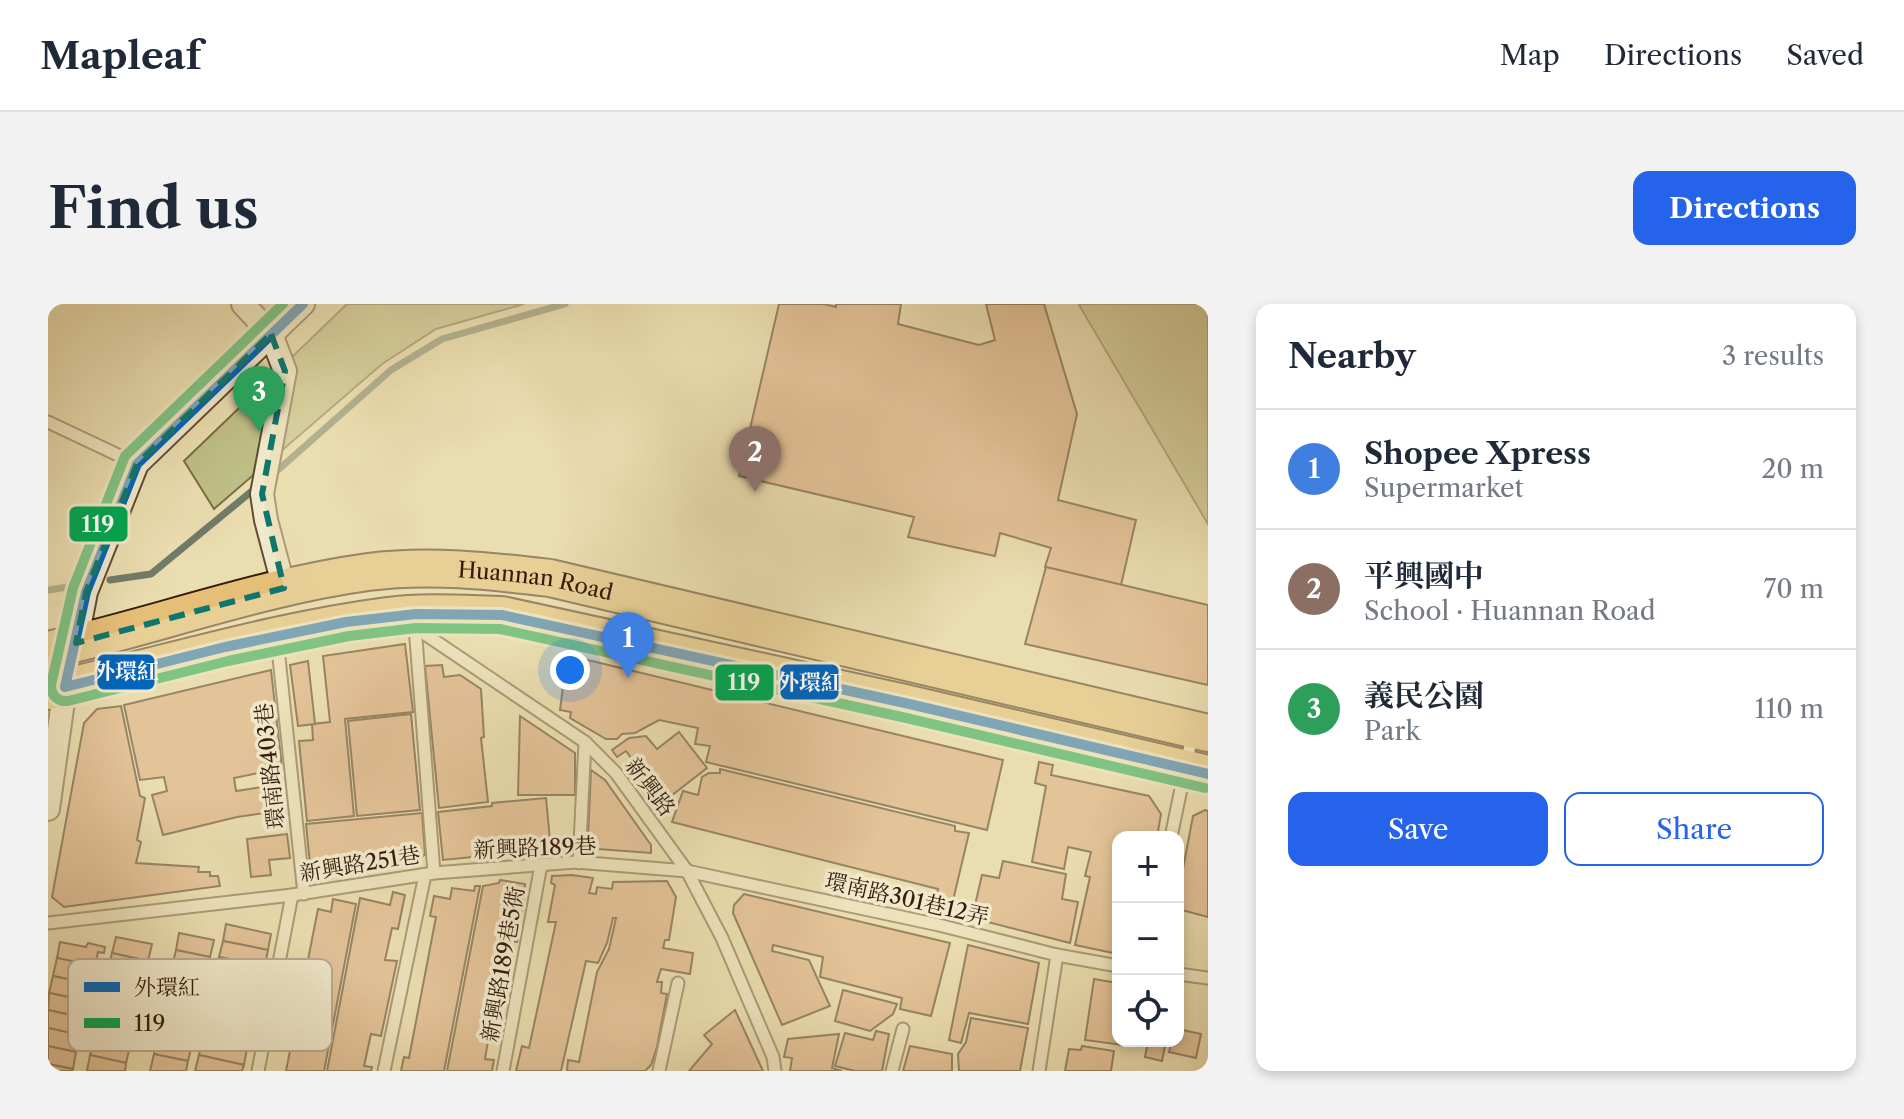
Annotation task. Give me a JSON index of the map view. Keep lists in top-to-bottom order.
{
  "streets": {
    "main road": ["Huannan Road"],
    "lane": [
      "環南路403巷",
      "新興路",
      "新興路189巷",
      "新興路251巷",
      "環南路301巷12弄",
      "新興路189巷5衖"
    ]
  },
  "crossings": [
    ["Huannan Road", "環南路403巷"],
    ["Huannan Road", "新興路"],
    ["Huannan Road", "新興路251巷"],
    ["環南路403巷", "新興路251巷"],
    ["新興路", "新興路189巷"],
    ["新興路", "新興路251巷"],
    ["新興路", "環南路301巷12弄"],
    ["新興路189巷", "新興路251巷"],
    ["新興路189巷", "環南路301巷12弄"],
    ["新興路189巷", "新興路189巷5衖"]
  ],
  "lines": ["transit line 外環紅", "transit line 119"],
  "legend": ["外環紅", "119"],
  "page": {
    "header": "Mapleaf",
    "nav": ["Map", "Directions", "Saved"],
    "buttons": [
      "Directions",
      ["Save", "Share"]
    ],
    "title": "Find us",
    "heading": ["Nearby", "3 results"],
    "pins": ["3", "2", "1"],
    "list": [
      {
        "mark": "1",
        "name": "Shopee Xpress",
        "note": "Supermarket",
        "value": "20 m"
      },
      {
        "mark": "2",
        "name": "平興國中",
        "note": "School · Huannan Road",
        "value": "70 m"
      },
      {
        "mark": "3",
        "name": "義民公園",
        "note": "Park",
        "value": "110 m"
      }
    ],
    "map_buttons": ["+", "−"]
  }
}
